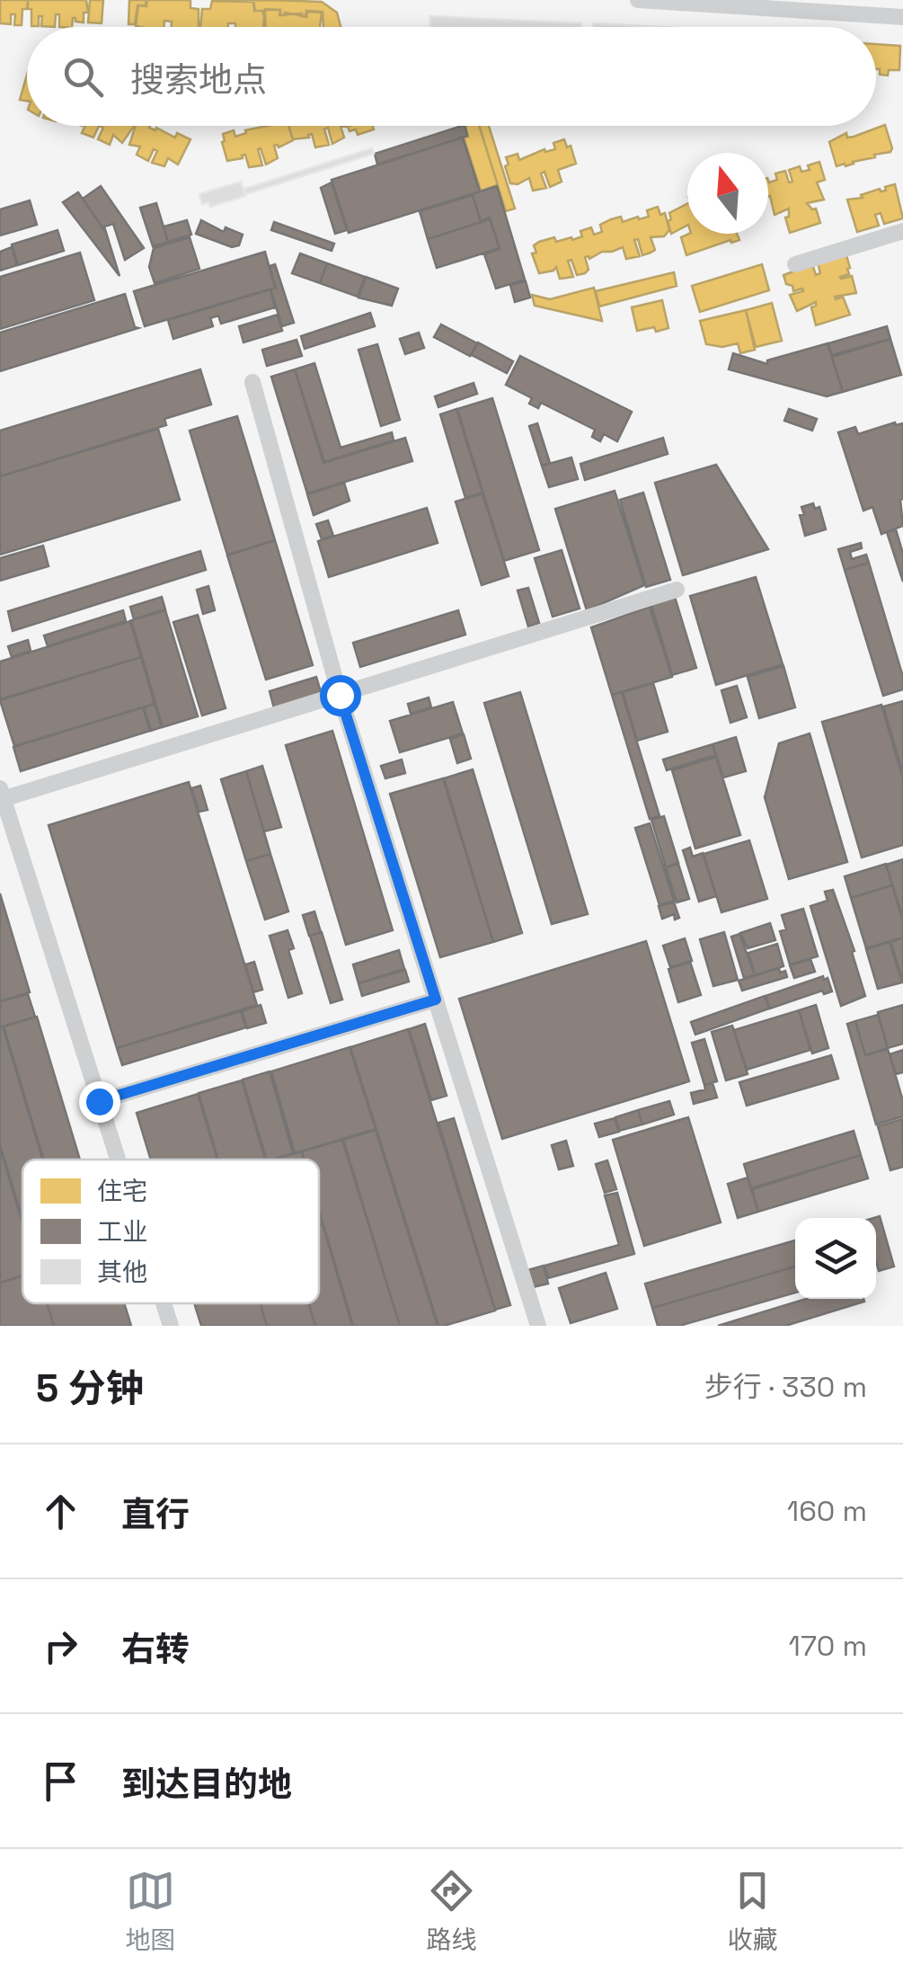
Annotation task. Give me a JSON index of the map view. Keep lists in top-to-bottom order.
{
  "legend": ["住宅", "工业", "其他"],
  "north": "top",
  "page": {
    "search": "搜索地点",
    "heading": ["5 分钟", "步行 · 330 m"],
    "list": [
      ["直行", "160 m"],
      ["右转", "170 m"],
      "到达目的地"
    ],
    "nav": ["地图", "路线", "收藏"]
  }
}
